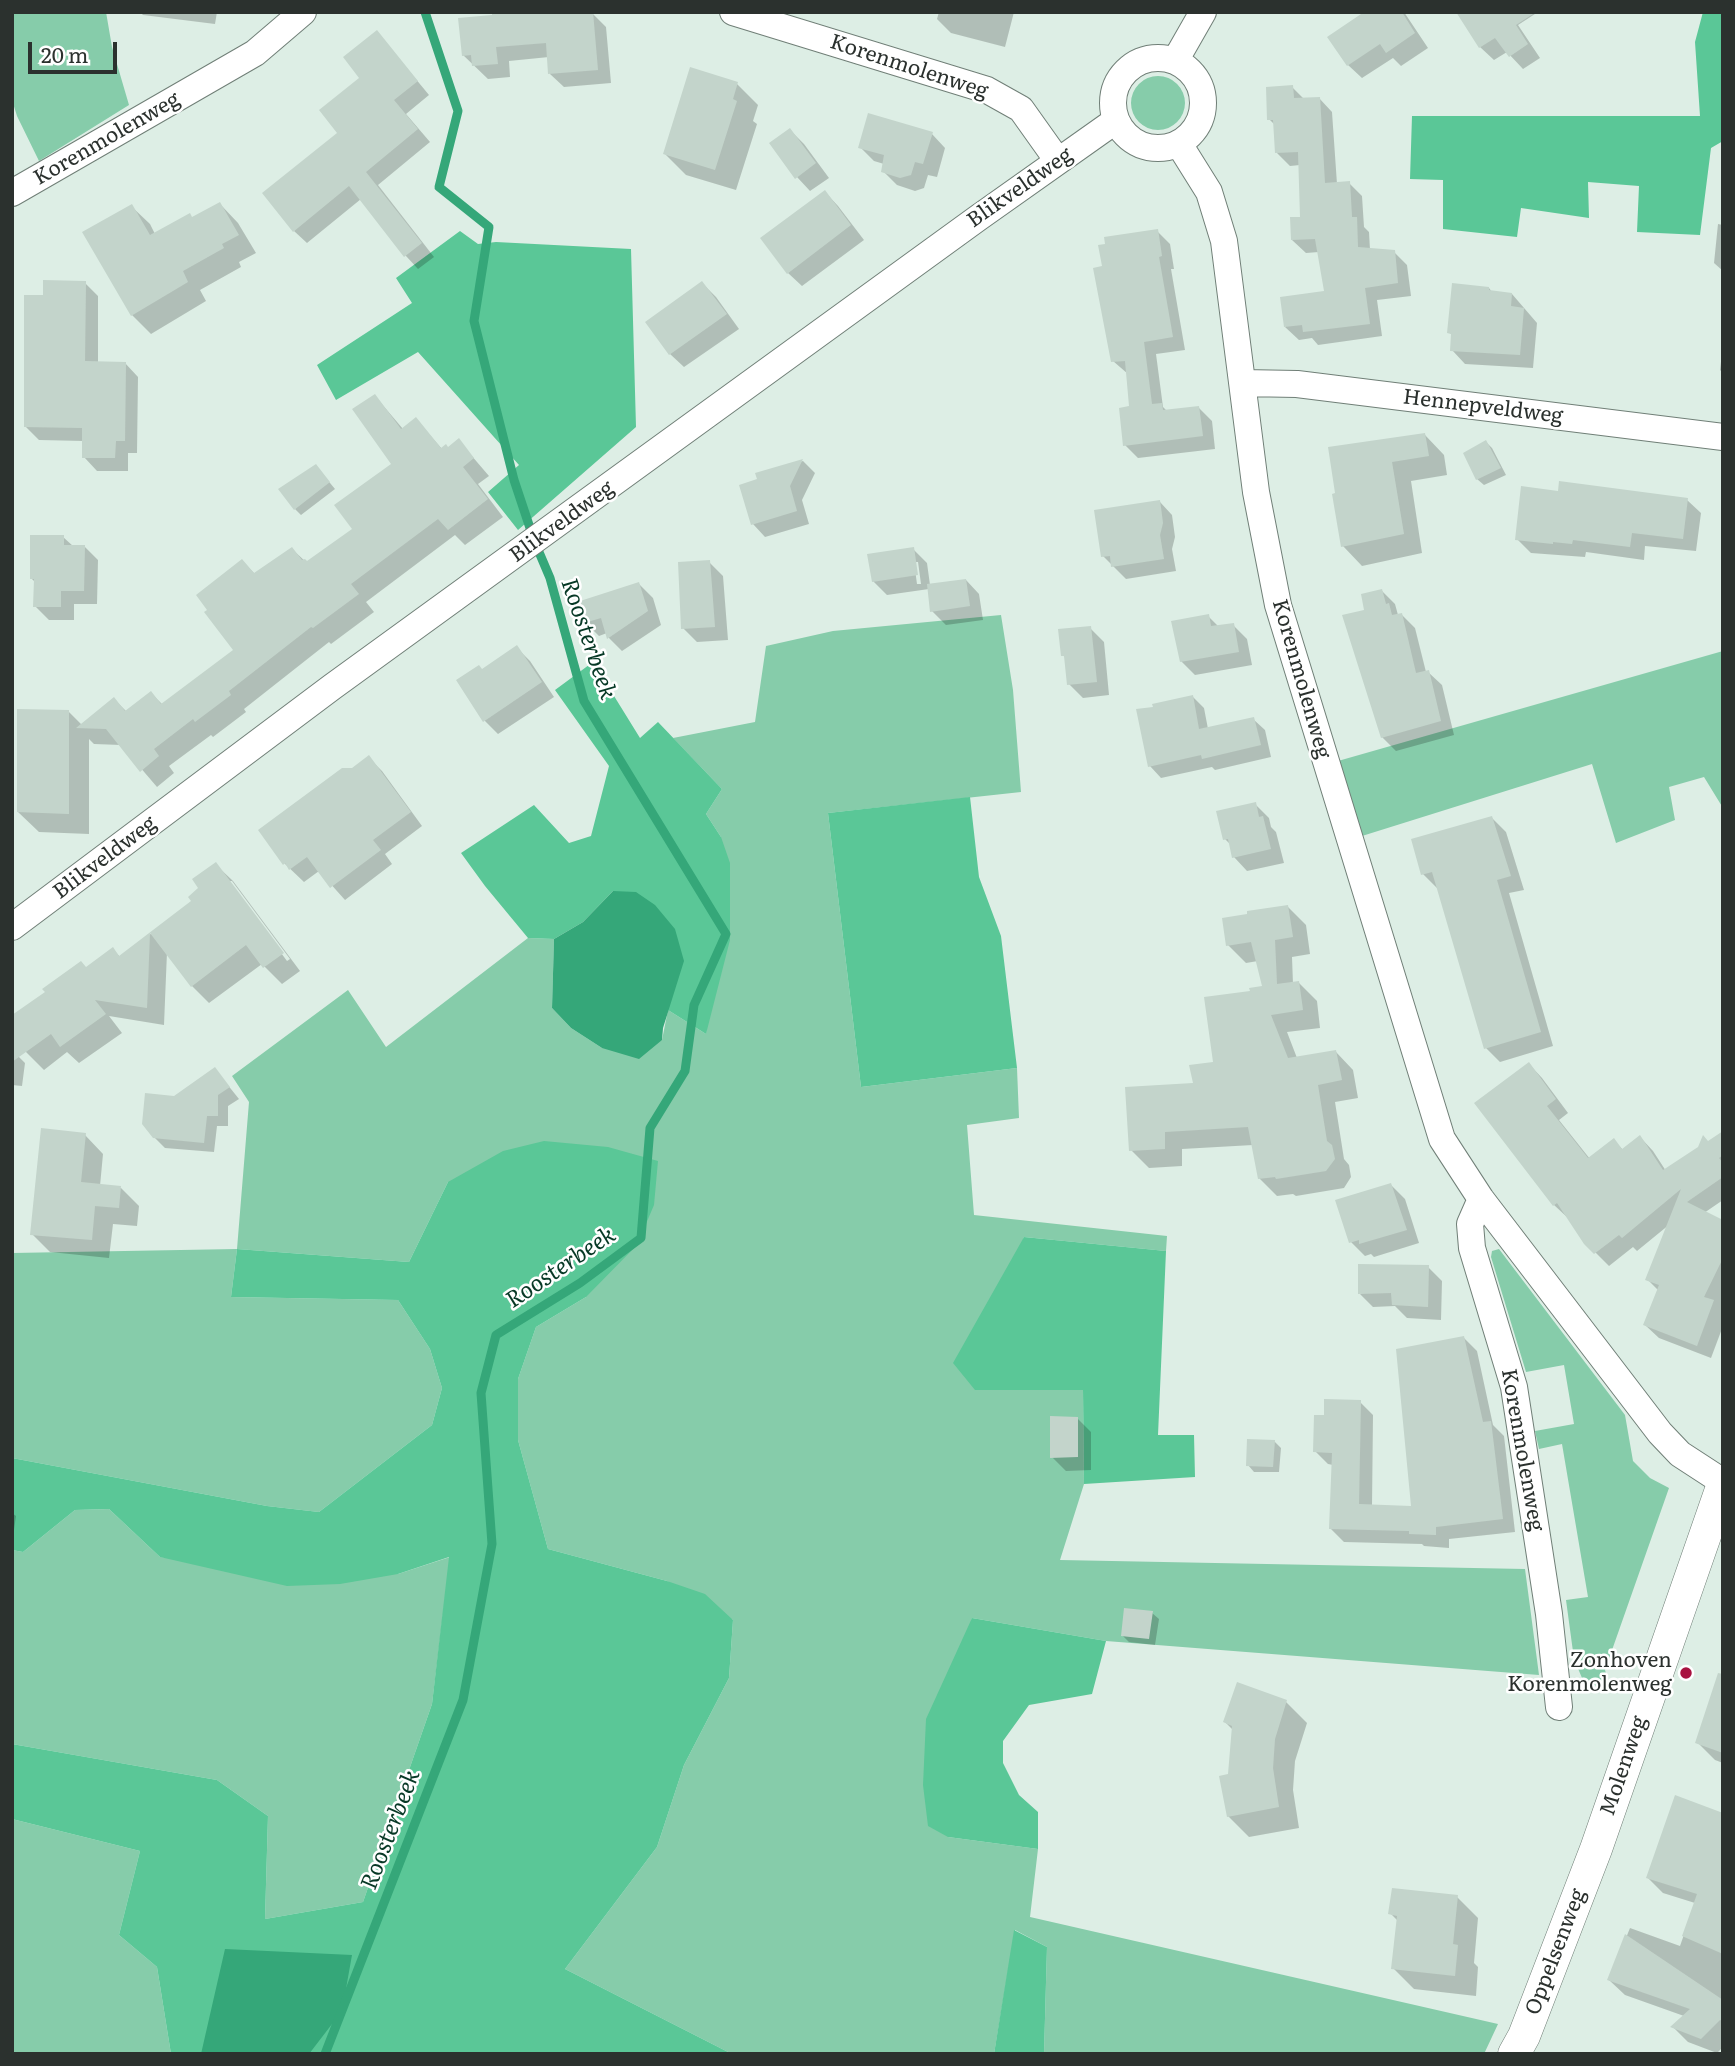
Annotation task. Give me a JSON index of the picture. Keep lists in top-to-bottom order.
{
  "streets": {
    "street": [
      "Korenmolenweg",
      "Blikveldweg",
      "Hennepveldweg",
      "Molenweg",
      "Oppelsenweg"
    ]
  },
  "crossings": [
    ["Korenmolenweg", "Blikveldweg"],
    ["Korenmolenweg", "Hennepveldweg"],
    ["Korenmolenweg", "Molenweg"],
    ["Molenweg", "Oppelsenweg"]
  ],
  "water": ["Roosterbeek"],
  "places": ["Zonhoven Korenmolenweg"],
  "scale_bar": "20 m"
}
